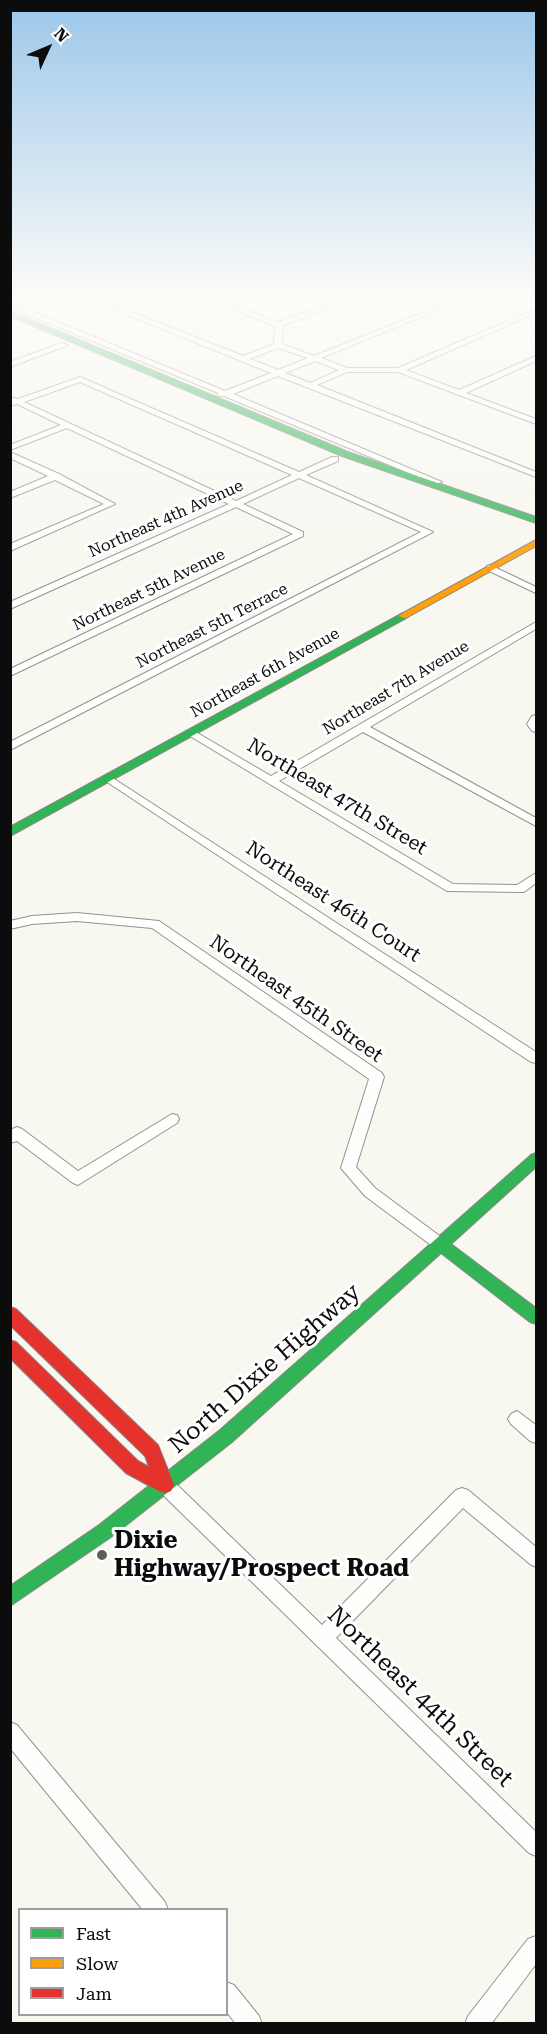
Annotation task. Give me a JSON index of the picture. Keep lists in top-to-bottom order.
{
  "streets": {
    "main road": ["Northeast 6th Avenue", "Northeast 45th Street", "North Dixie Highway"],
    "street": [
      "Northeast 4th Avenue",
      "Northeast 5th Avenue",
      "Northeast 5th Terrace",
      "Northeast 7th Avenue",
      "Northeast 47th Street",
      "Northeast 46th Court",
      "Northeast 44th Street"
    ]
  },
  "crossings": [
    ["Northeast 4th Avenue", "Northeast 5th Avenue"],
    ["Northeast 4th Avenue", "Northeast 5th Terrace"],
    ["Northeast 6th Avenue", "Northeast 47th Street"],
    ["Northeast 6th Avenue", "Northeast 46th Court"],
    ["Northeast 7th Avenue", "Northeast 47th Street"],
    ["Northeast 45th Street", "North Dixie Highway"],
    ["North Dixie Highway", "Northeast 44th Street"]
  ],
  "places": ["Dixie Highway/Prospect Road"],
  "legend": ["Fast", "Slow", "Jam"],
  "north": "top right"
}
